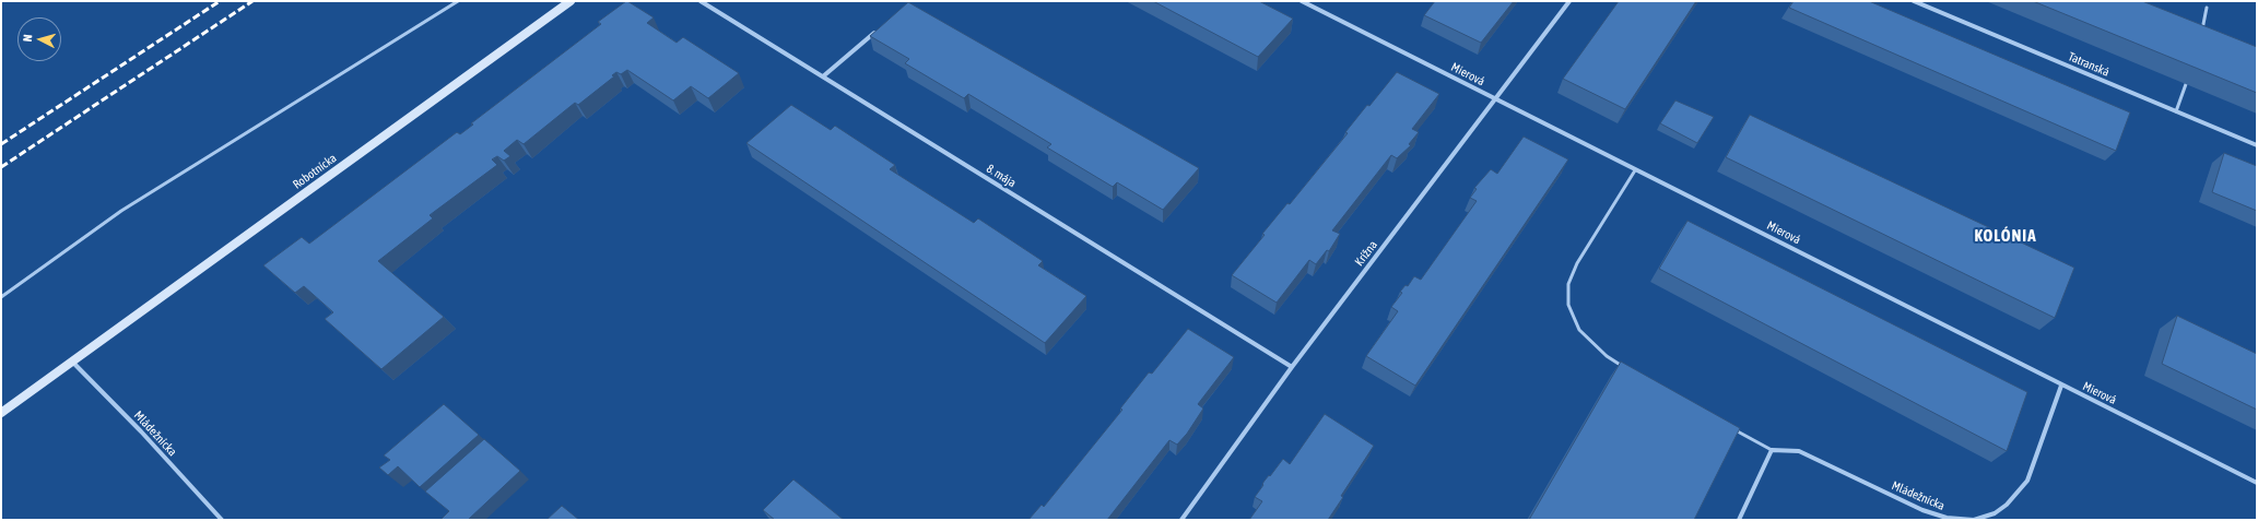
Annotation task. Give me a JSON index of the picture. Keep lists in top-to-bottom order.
{
  "streets": {
    "street": [
      "Tatranská",
      "Mierová",
      "Robotnícka",
      "8. mája",
      "Krížna",
      "Mládežnícka"
    ]
  },
  "crossings": [
    ["Mierová", "Krížna"],
    ["Mierová", "Mládežnícka"],
    ["Robotnícka", "Mládežnícka"],
    ["8. mája", "Krížna"]
  ],
  "districts": ["KOLÓNIA"],
  "north": "left"
}
